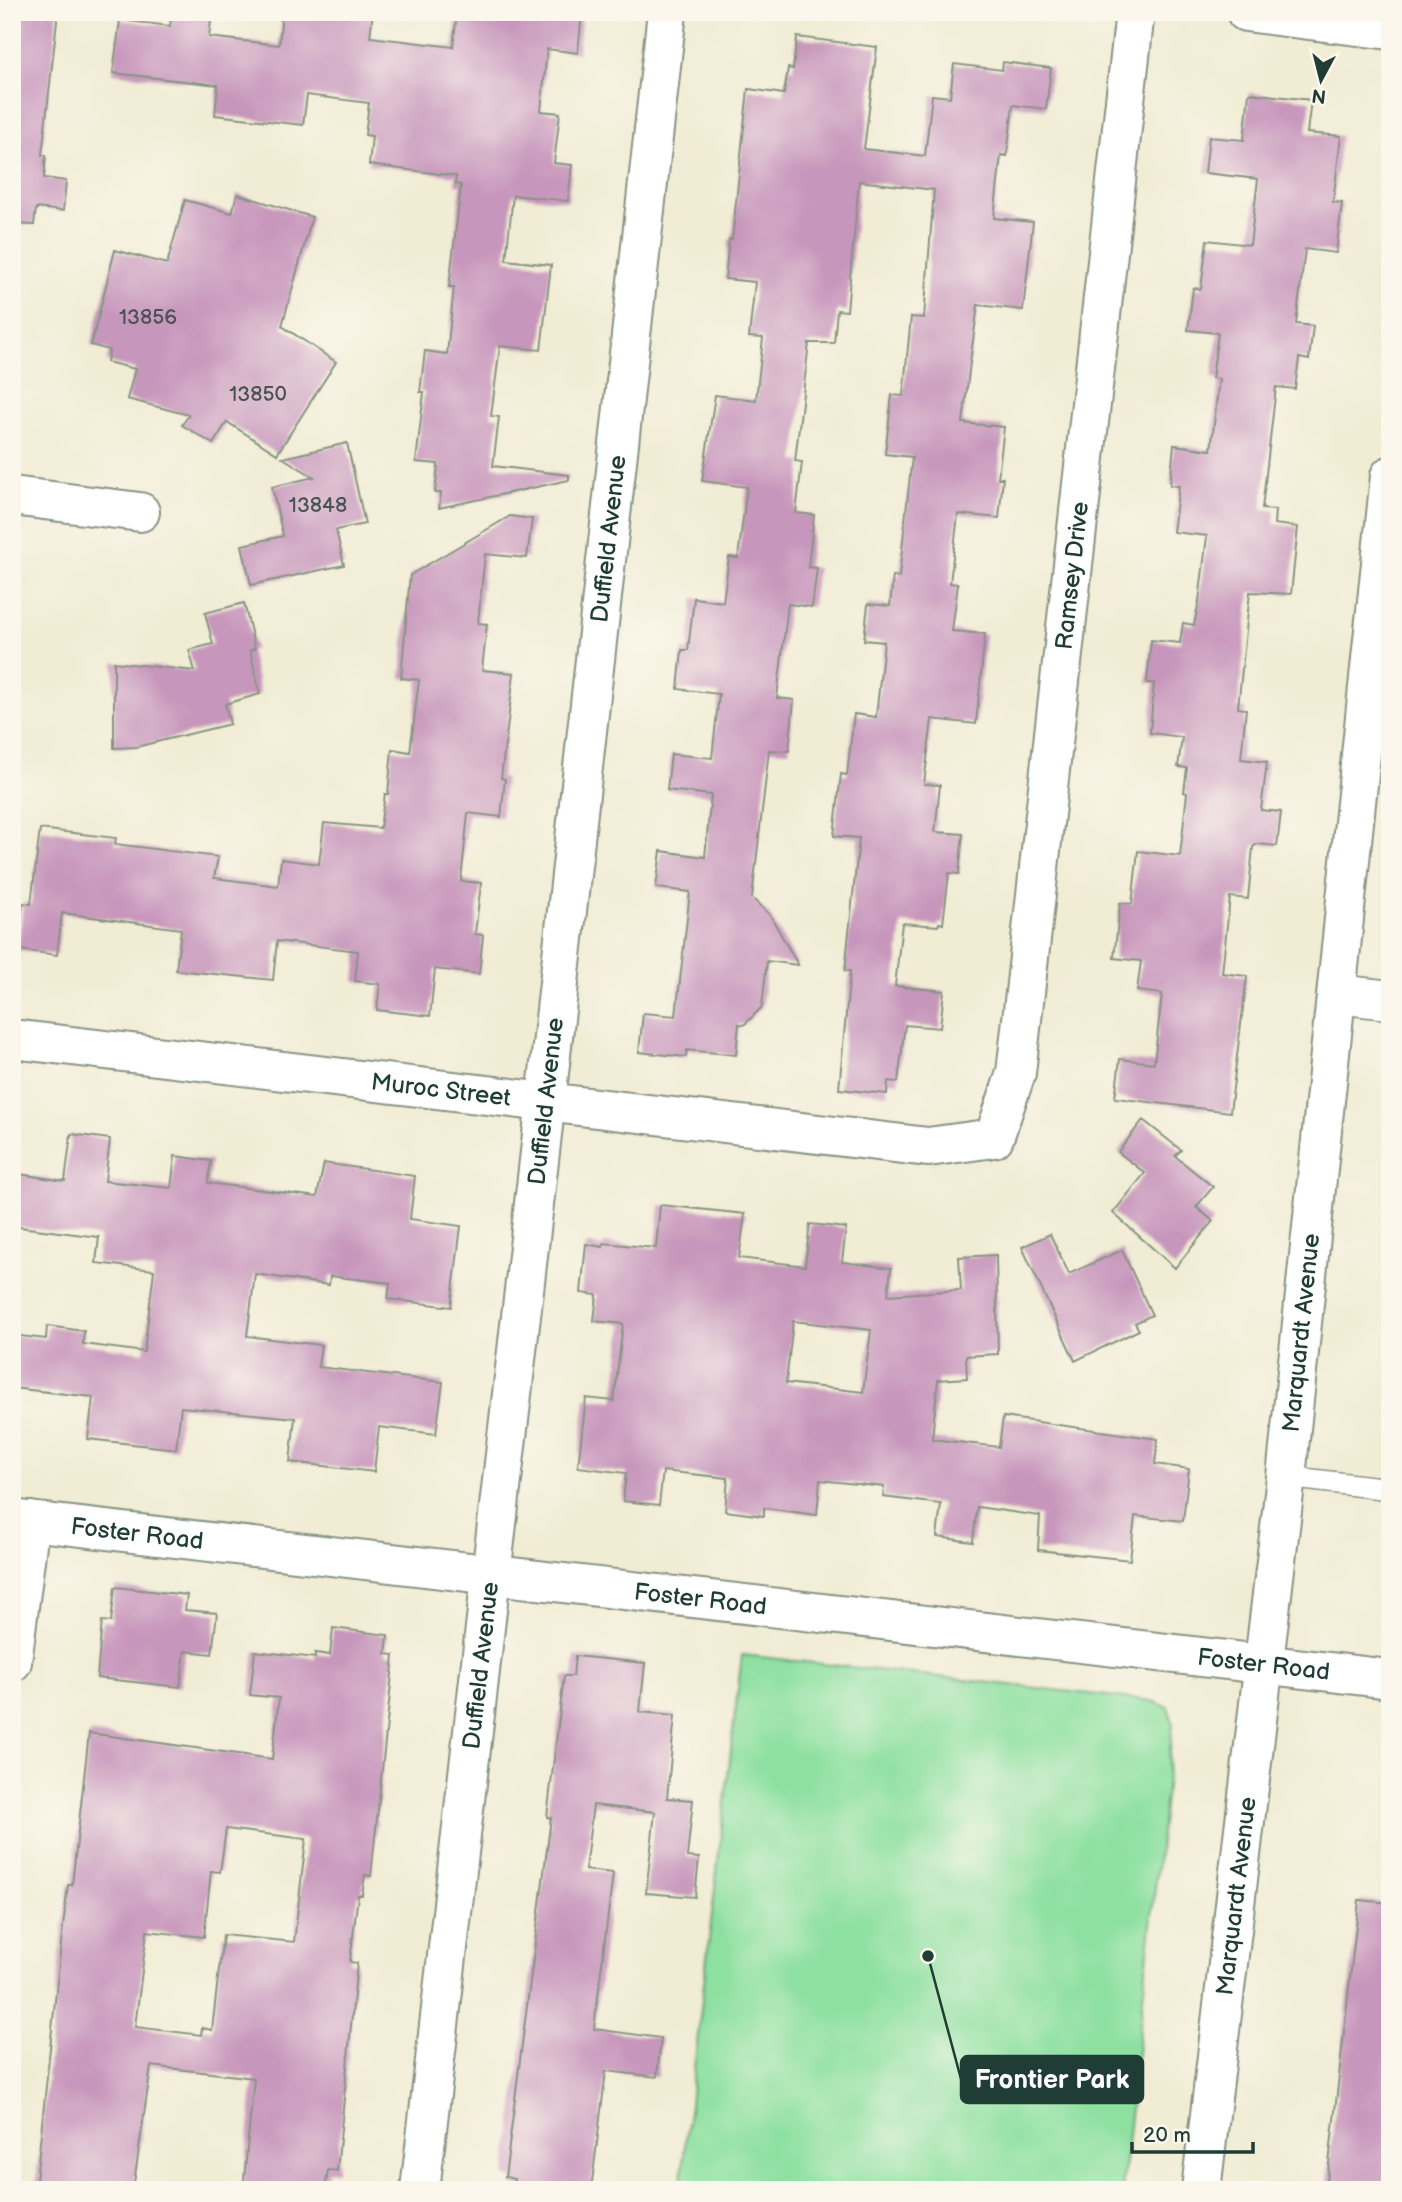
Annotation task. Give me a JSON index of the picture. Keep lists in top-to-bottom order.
{
  "streets": {
    "street": [
      "Duffield Avenue",
      "Ramsey Drive",
      "Muroc Street",
      "Marquardt Avenue",
      "Foster Road"
    ]
  },
  "crossings": [
    ["Duffield Avenue", "Muroc Street"],
    ["Duffield Avenue", "Foster Road"],
    ["Ramsey Drive", "Muroc Street"],
    ["Marquardt Avenue", "Foster Road"]
  ],
  "places": ["Frontier Park"],
  "house_numbers": ["13856", "13850", "13848"],
  "scale_bar": "20 m",
  "north": "bottom"
}
